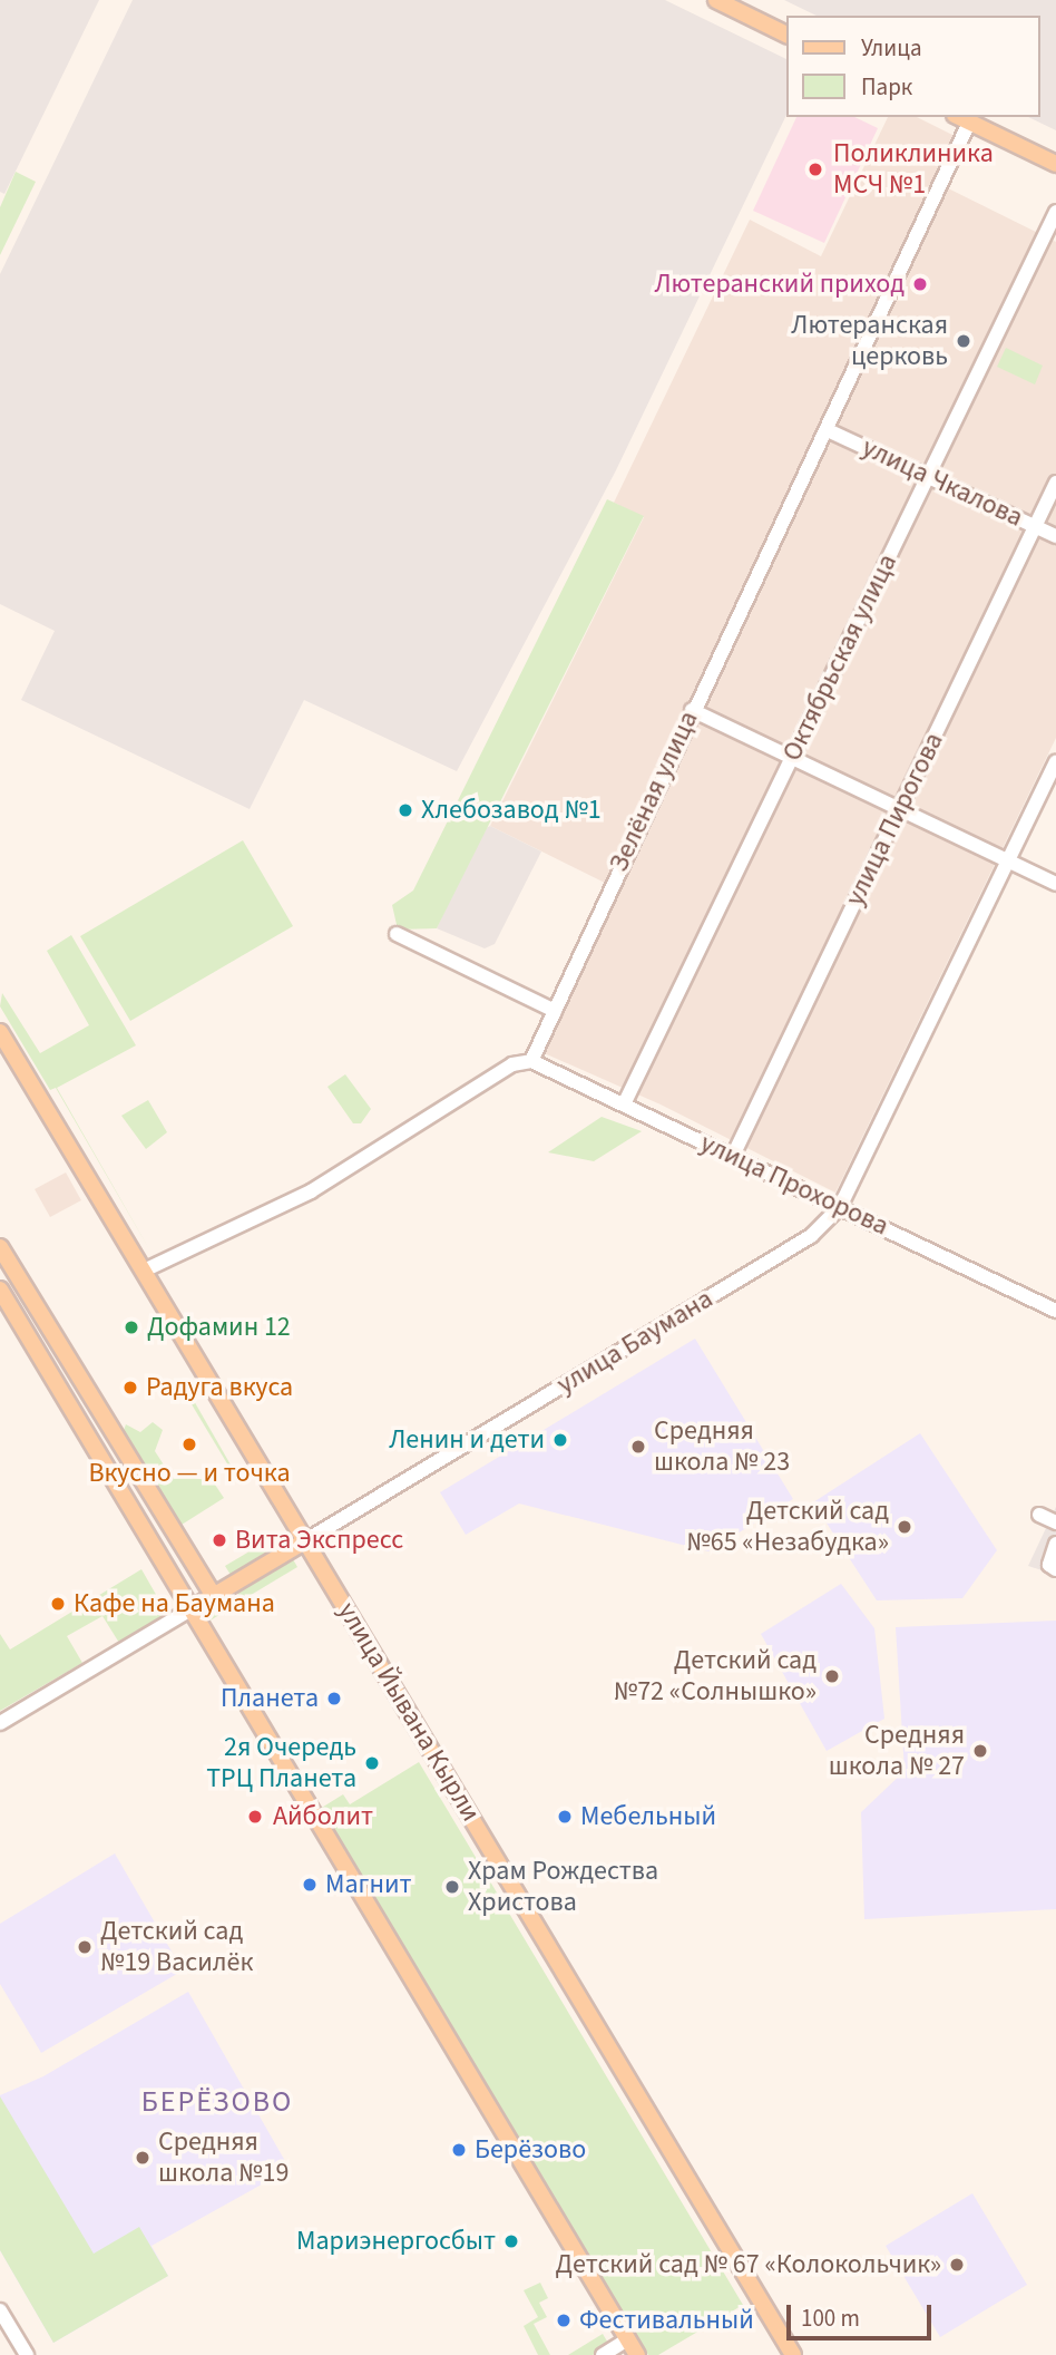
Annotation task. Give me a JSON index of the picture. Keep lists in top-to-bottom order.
{
  "streets": {
    "main road": ["улица Баумана", "улица Йывана Кырли"],
    "street": [
      "улица Чкалова",
      "Октябрьская улица",
      "Зелёная улица",
      "улица Пирогова",
      "улица Прохорова"
    ]
  },
  "crossings": [
    ["улица Чкалова", "Октябрьская улица"],
    ["улица Чкалова", "Зелёная улица"],
    ["улица Чкалова", "улица Пирогова"],
    ["Октябрьская улица", "улица Прохорова"],
    ["Зелёная улица", "улица Прохорова"],
    ["улица Пирогова", "улица Прохорова"],
    ["улица Прохорова", "улица Баумана"],
    ["улица Баумана", "улица Йывана Кырли"]
  ],
  "districts": ["БЕРЁЗОВО"],
  "places": [
    "Поликлиника МСЧ №1",
    "Лютеранский приход",
    "Лютеранская церковь",
    "Хлебозавод №1",
    "Дофамин 12",
    "Радуга вкуса",
    "Ленин и дети",
    "Вкусно — и точка",
    "Средняя школа № 23",
    "Детский сад №65 «Незабудка»",
    "Вита Экспресс",
    "Кафе на Баумана",
    "Детский сад №72 «Солнышко»",
    "Планета",
    "Средняя школа № 27",
    "2я Очередь ТРЦ Планета",
    "Айболит",
    "Мебельный",
    "Магнит",
    "Храм Рождества Христова",
    "Детский сад №19 Василёк",
    "Берёзово",
    "Средняя школа №19",
    "Мариэнергосбыт",
    "Детский сад № 67 «Колокольчик»",
    "Фестивальный"
  ],
  "legend": ["Улица", "Парк"],
  "scale_bar": "100 m"
}
